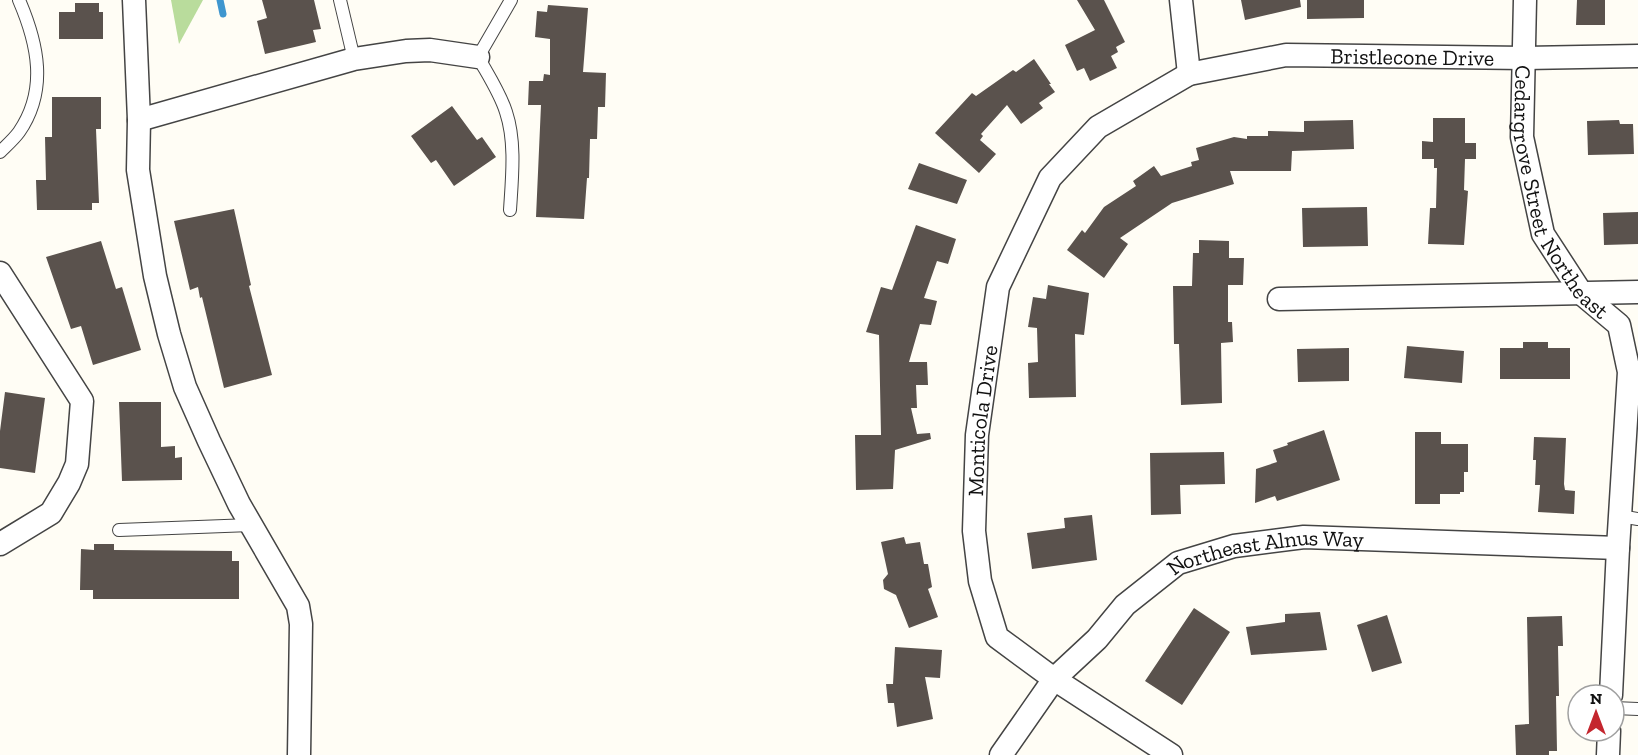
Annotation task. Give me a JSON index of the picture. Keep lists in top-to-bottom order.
{
  "streets": {
    "street": [
      "Bristlecone Drive",
      "Cedargrove Street Northeast",
      "Monticola Drive",
      "Northeast Alnus Way"
    ]
  },
  "crossings": [
    ["Bristlecone Drive", "Cedargrove Street Northeast"],
    ["Bristlecone Drive", "Monticola Drive"],
    ["Cedargrove Street Northeast", "Northeast Alnus Way"],
    ["Monticola Drive", "Northeast Alnus Way"]
  ],
  "north": "top"
}
